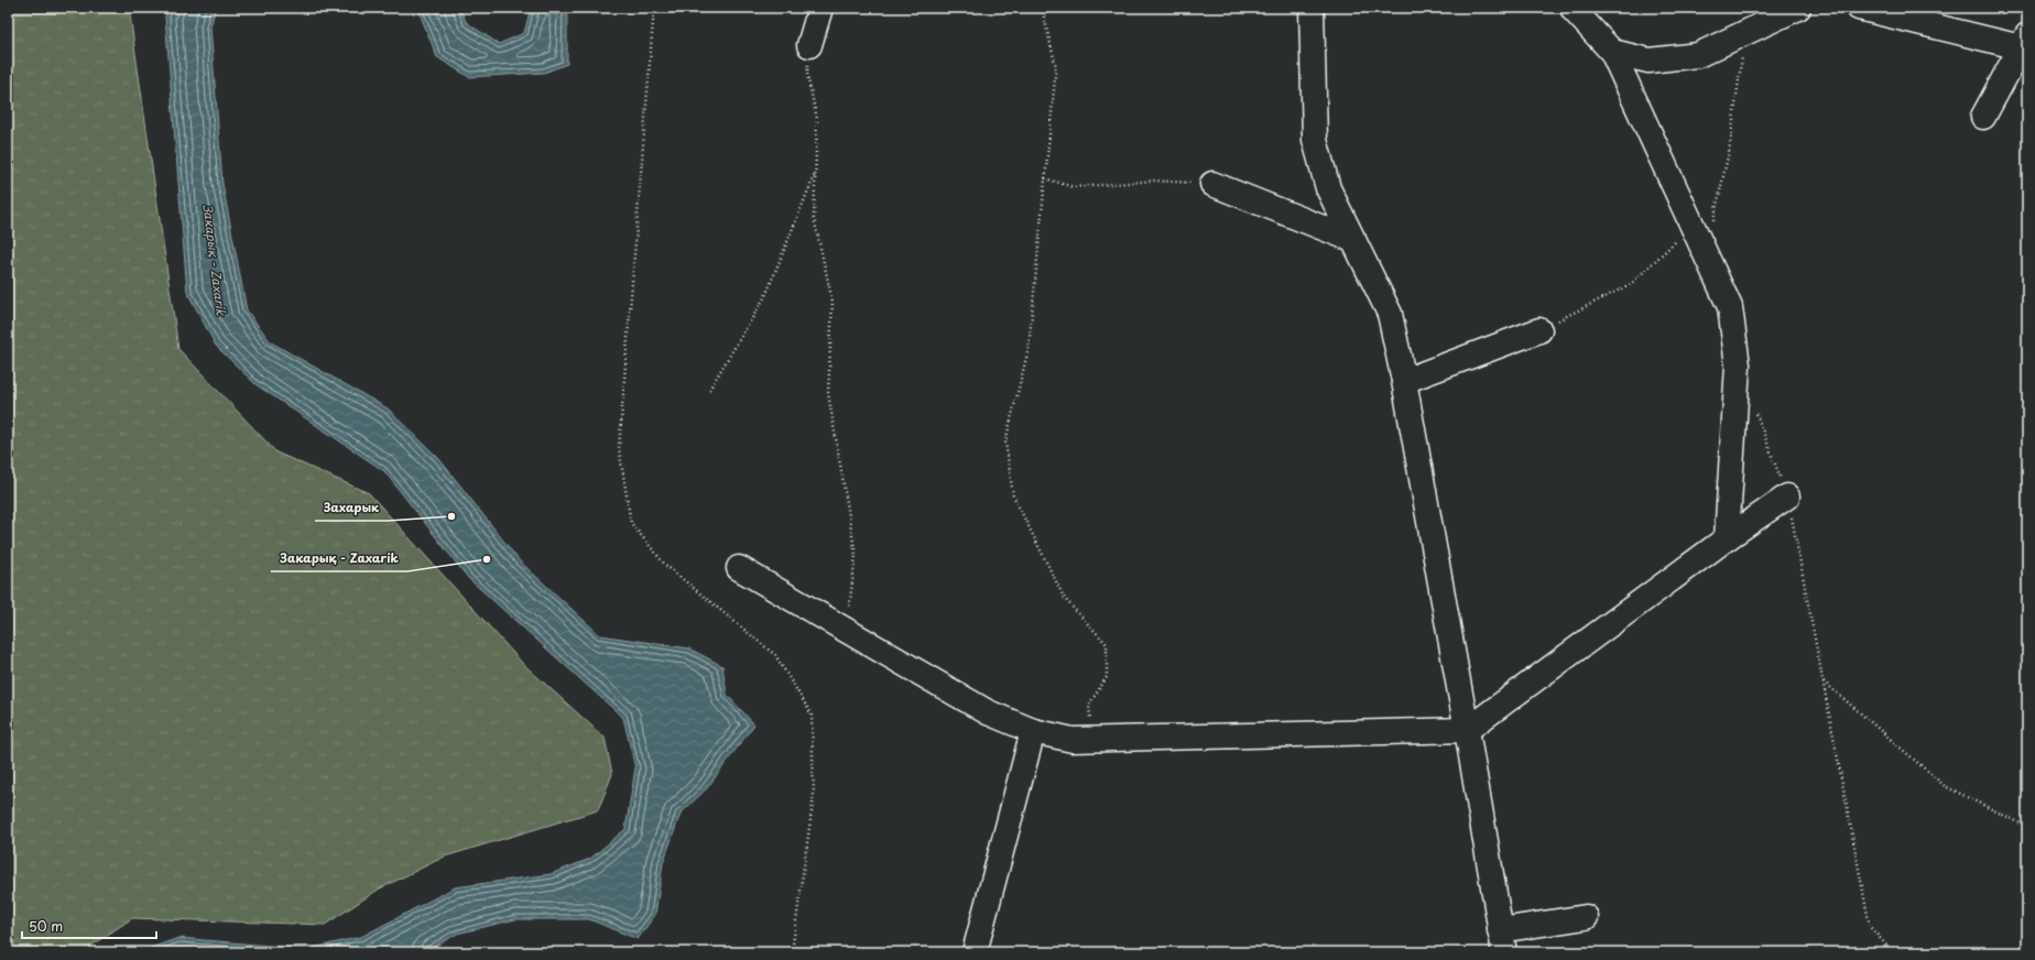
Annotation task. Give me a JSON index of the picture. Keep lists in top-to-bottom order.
{
  "water": ["Закарық - Zaxarik"],
  "places": ["Захарык", "Закарық - Zaxarik"],
  "scale_bar": "50 m"
}
